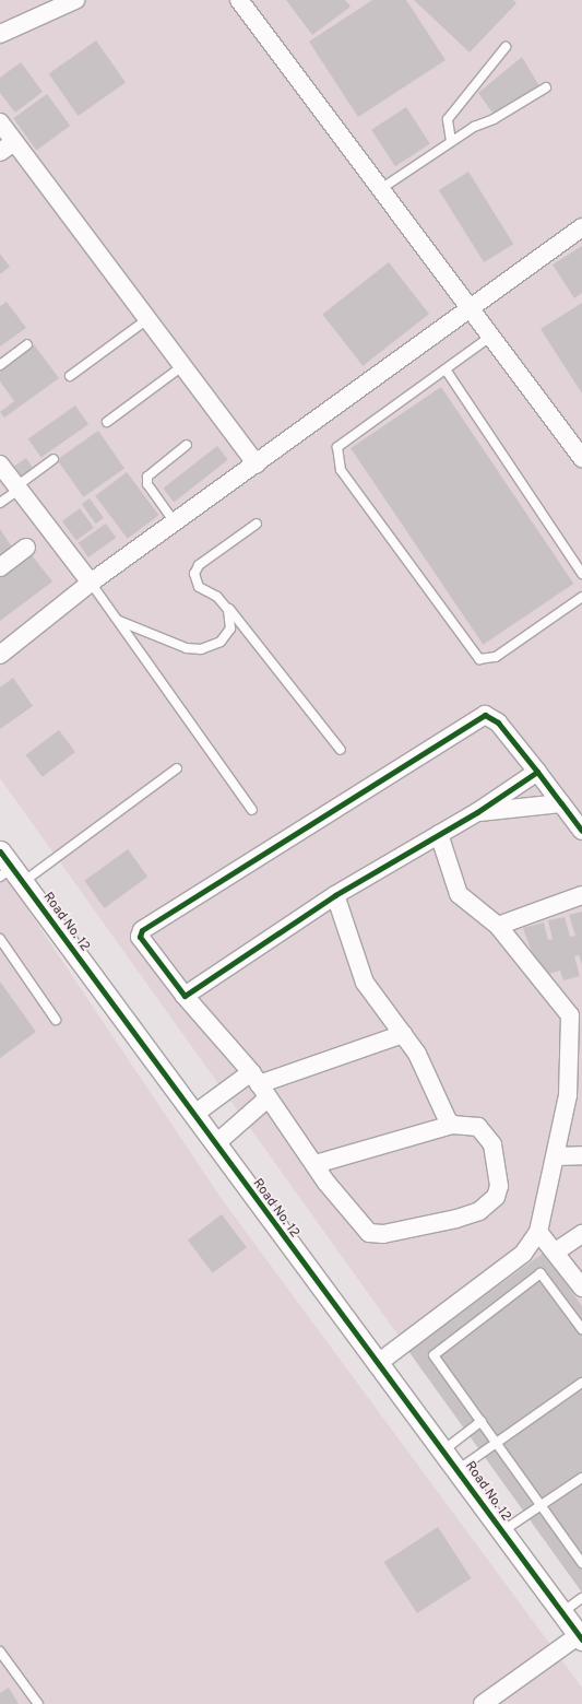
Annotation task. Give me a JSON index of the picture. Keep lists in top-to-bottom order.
{
  "streets": {
    "street": ["Road No. 12"]
  }
}
